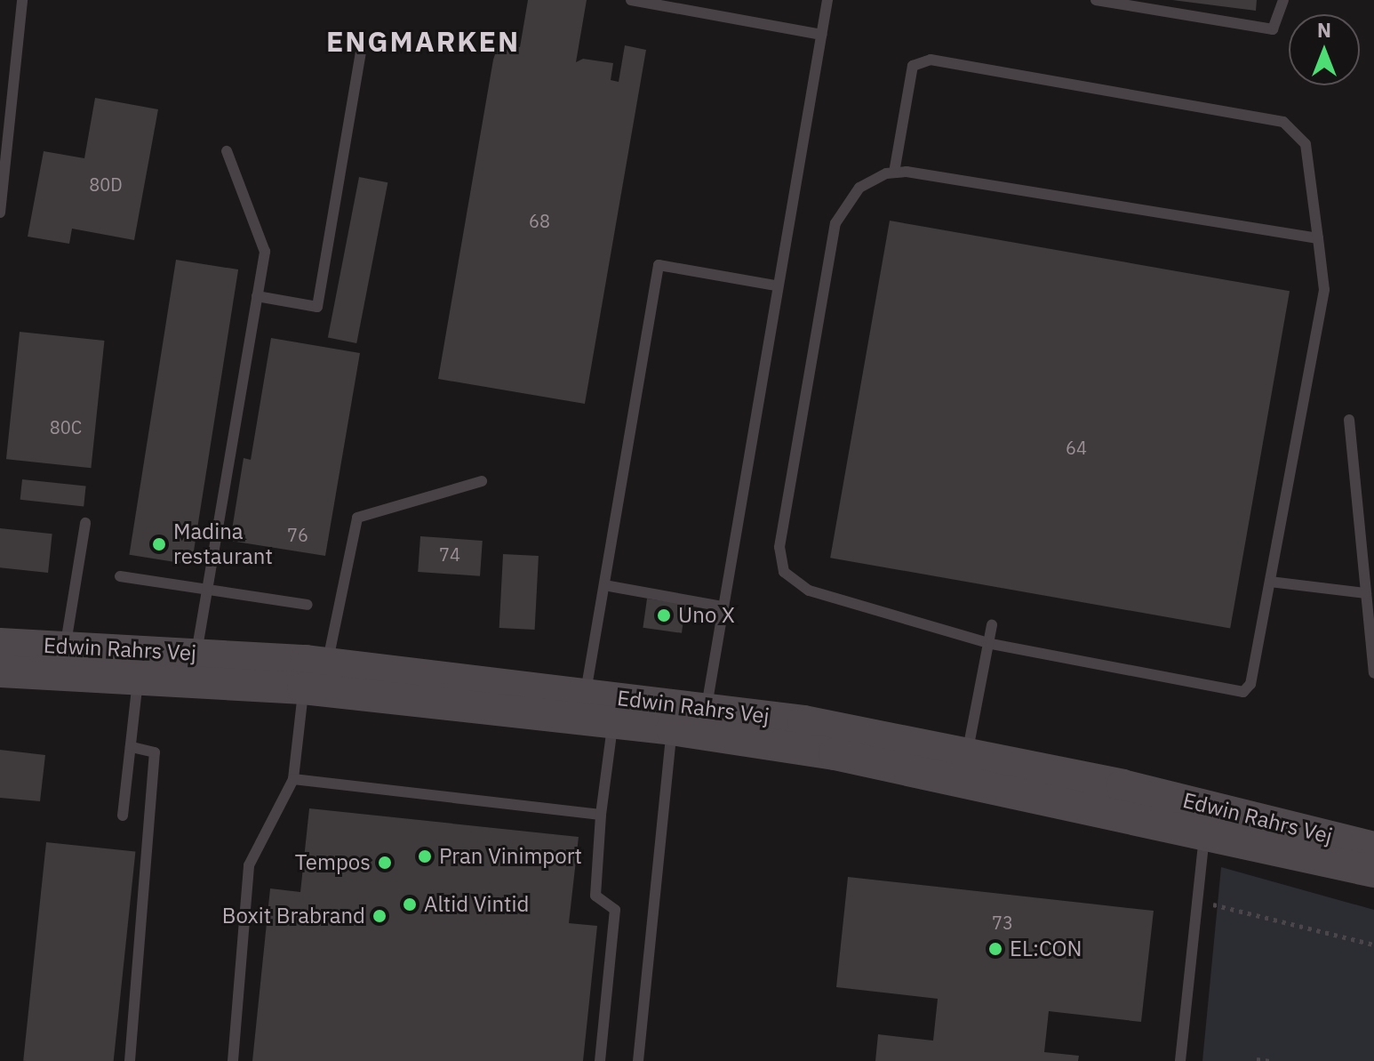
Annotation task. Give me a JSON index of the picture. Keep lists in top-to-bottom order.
{
  "streets": {
    "street": ["Edwin Rahrs Vej"]
  },
  "districts": ["ENGMARKEN"],
  "places": [
    "Madina restaurant",
    "Uno X",
    "Pran Vinimport",
    "Tempos",
    "Altid Vintid",
    "Boxit Brabrand",
    "EL:CON"
  ],
  "house_numbers": [
    "80D",
    "68",
    "80C",
    "64",
    "76",
    "74",
    "73"
  ],
  "north": "top"
}
